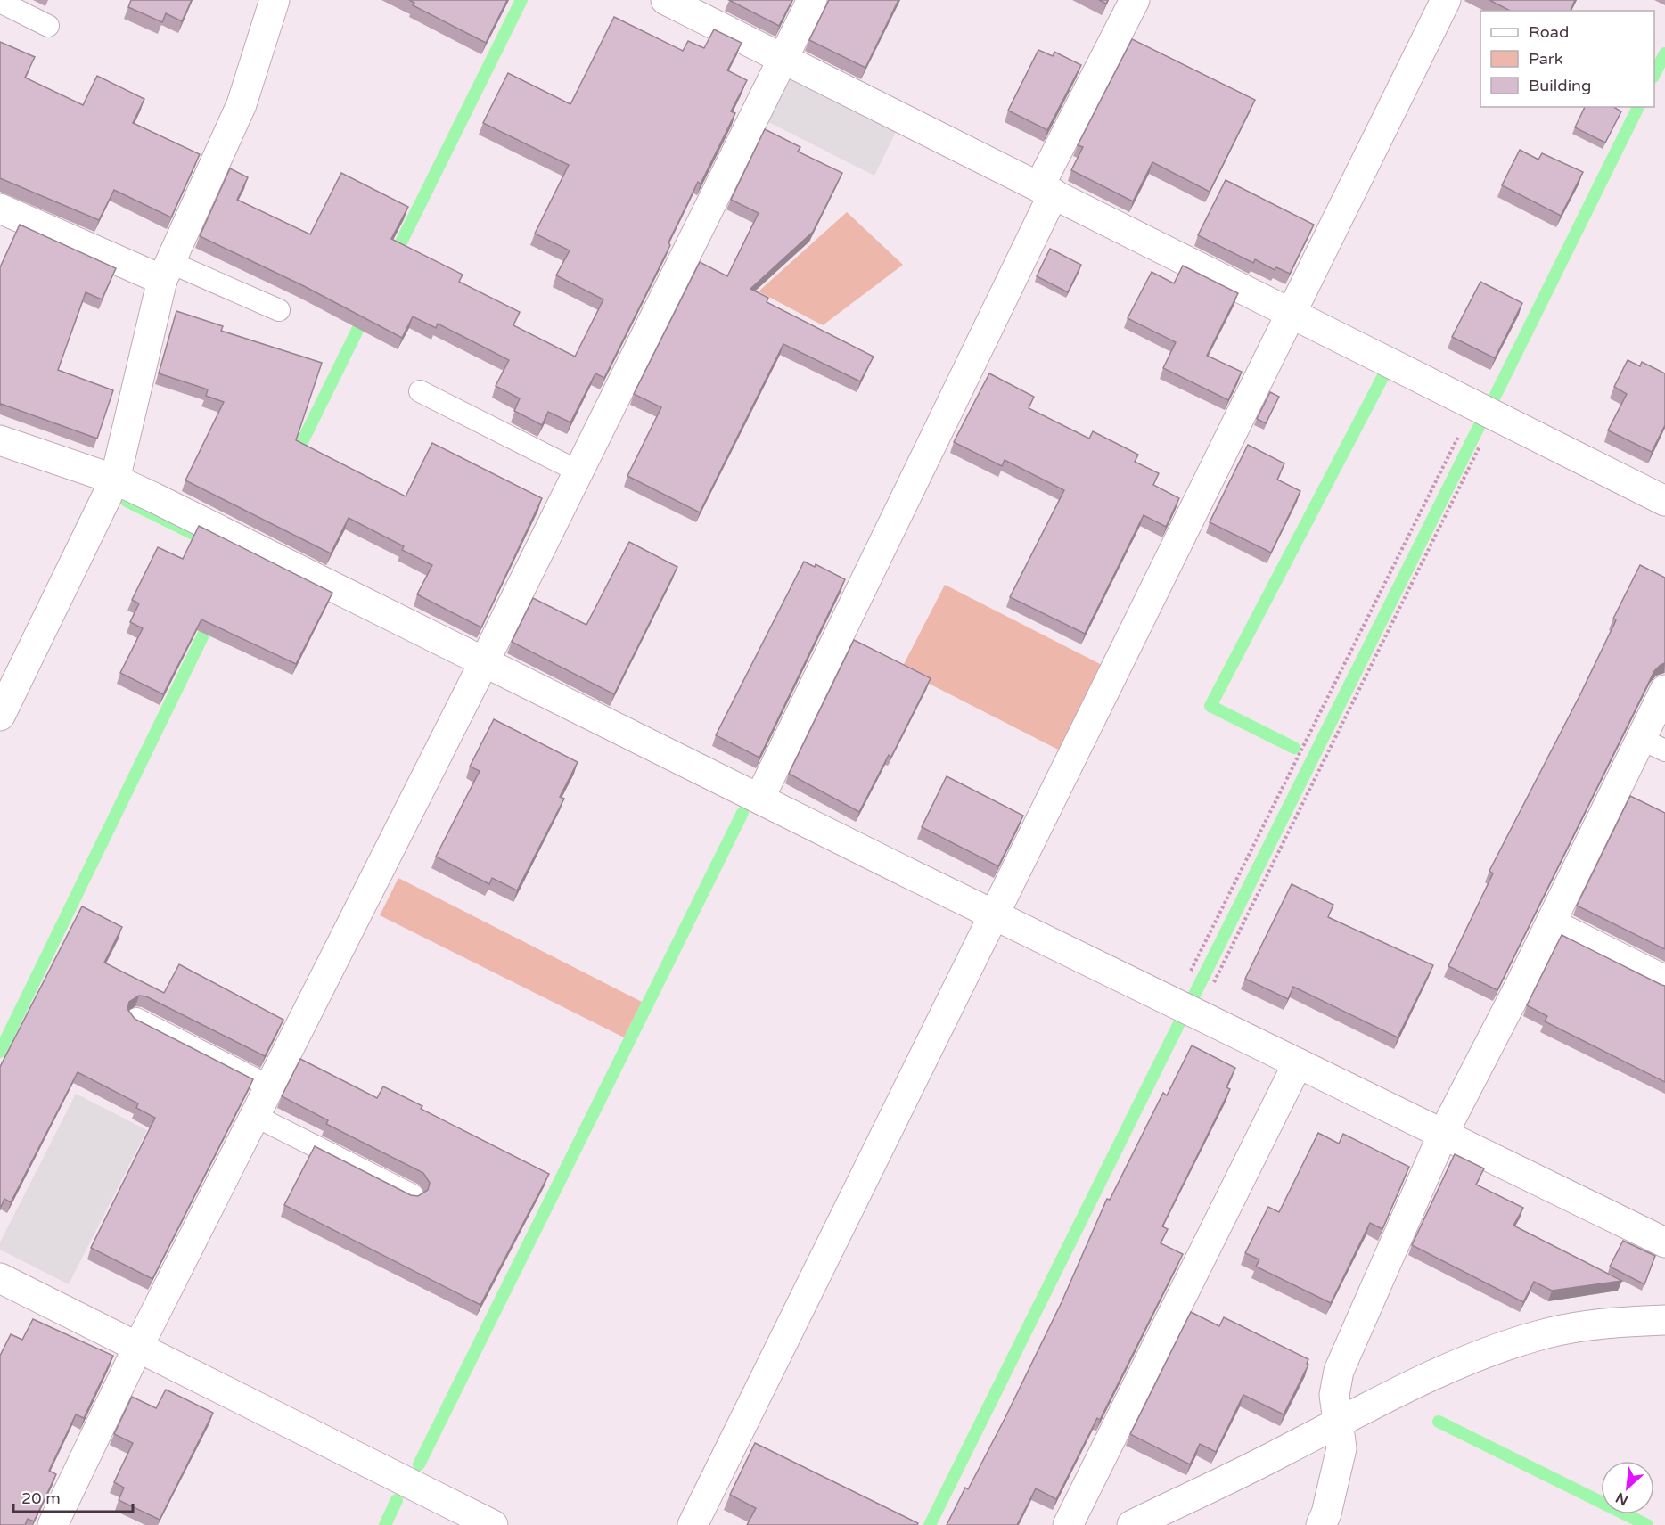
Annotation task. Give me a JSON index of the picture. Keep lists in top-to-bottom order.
{
  "legend": ["Road", "Park", "Building"],
  "scale_bar": "20 m",
  "north": "bottom left"
}
